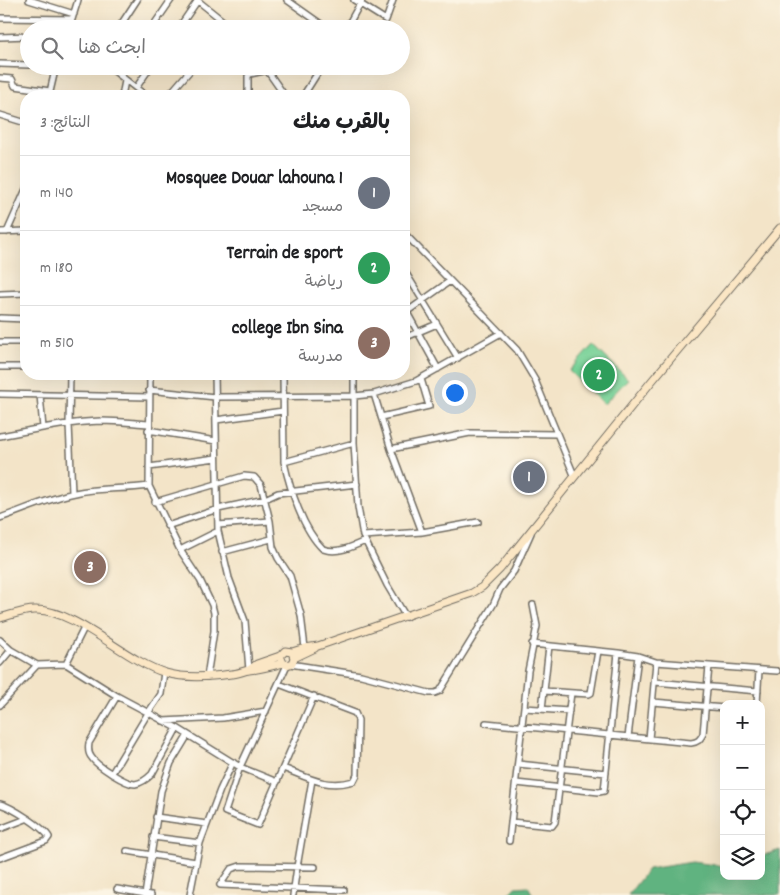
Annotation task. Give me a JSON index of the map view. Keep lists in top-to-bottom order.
{
  "page": {
    "search": "ابحث هنا",
    "heading": ["بالقرب منك", "النتائج: 3"],
    "list": [
      {
        "mark": "1",
        "name": "Mosquee Douar lahouna 1",
        "note": "مسجد",
        "value": "140 m"
      },
      {
        "mark": "2",
        "name": "Terrain de sport",
        "note": "رياضة",
        "value": "180 m"
      },
      {
        "mark": "3",
        "name": "college Ibn Sina",
        "note": "مدرسة",
        "value": "510 m"
      }
    ],
    "pins": ["2", "1", "3"],
    "map_buttons": ["+", "−"]
  }
}
